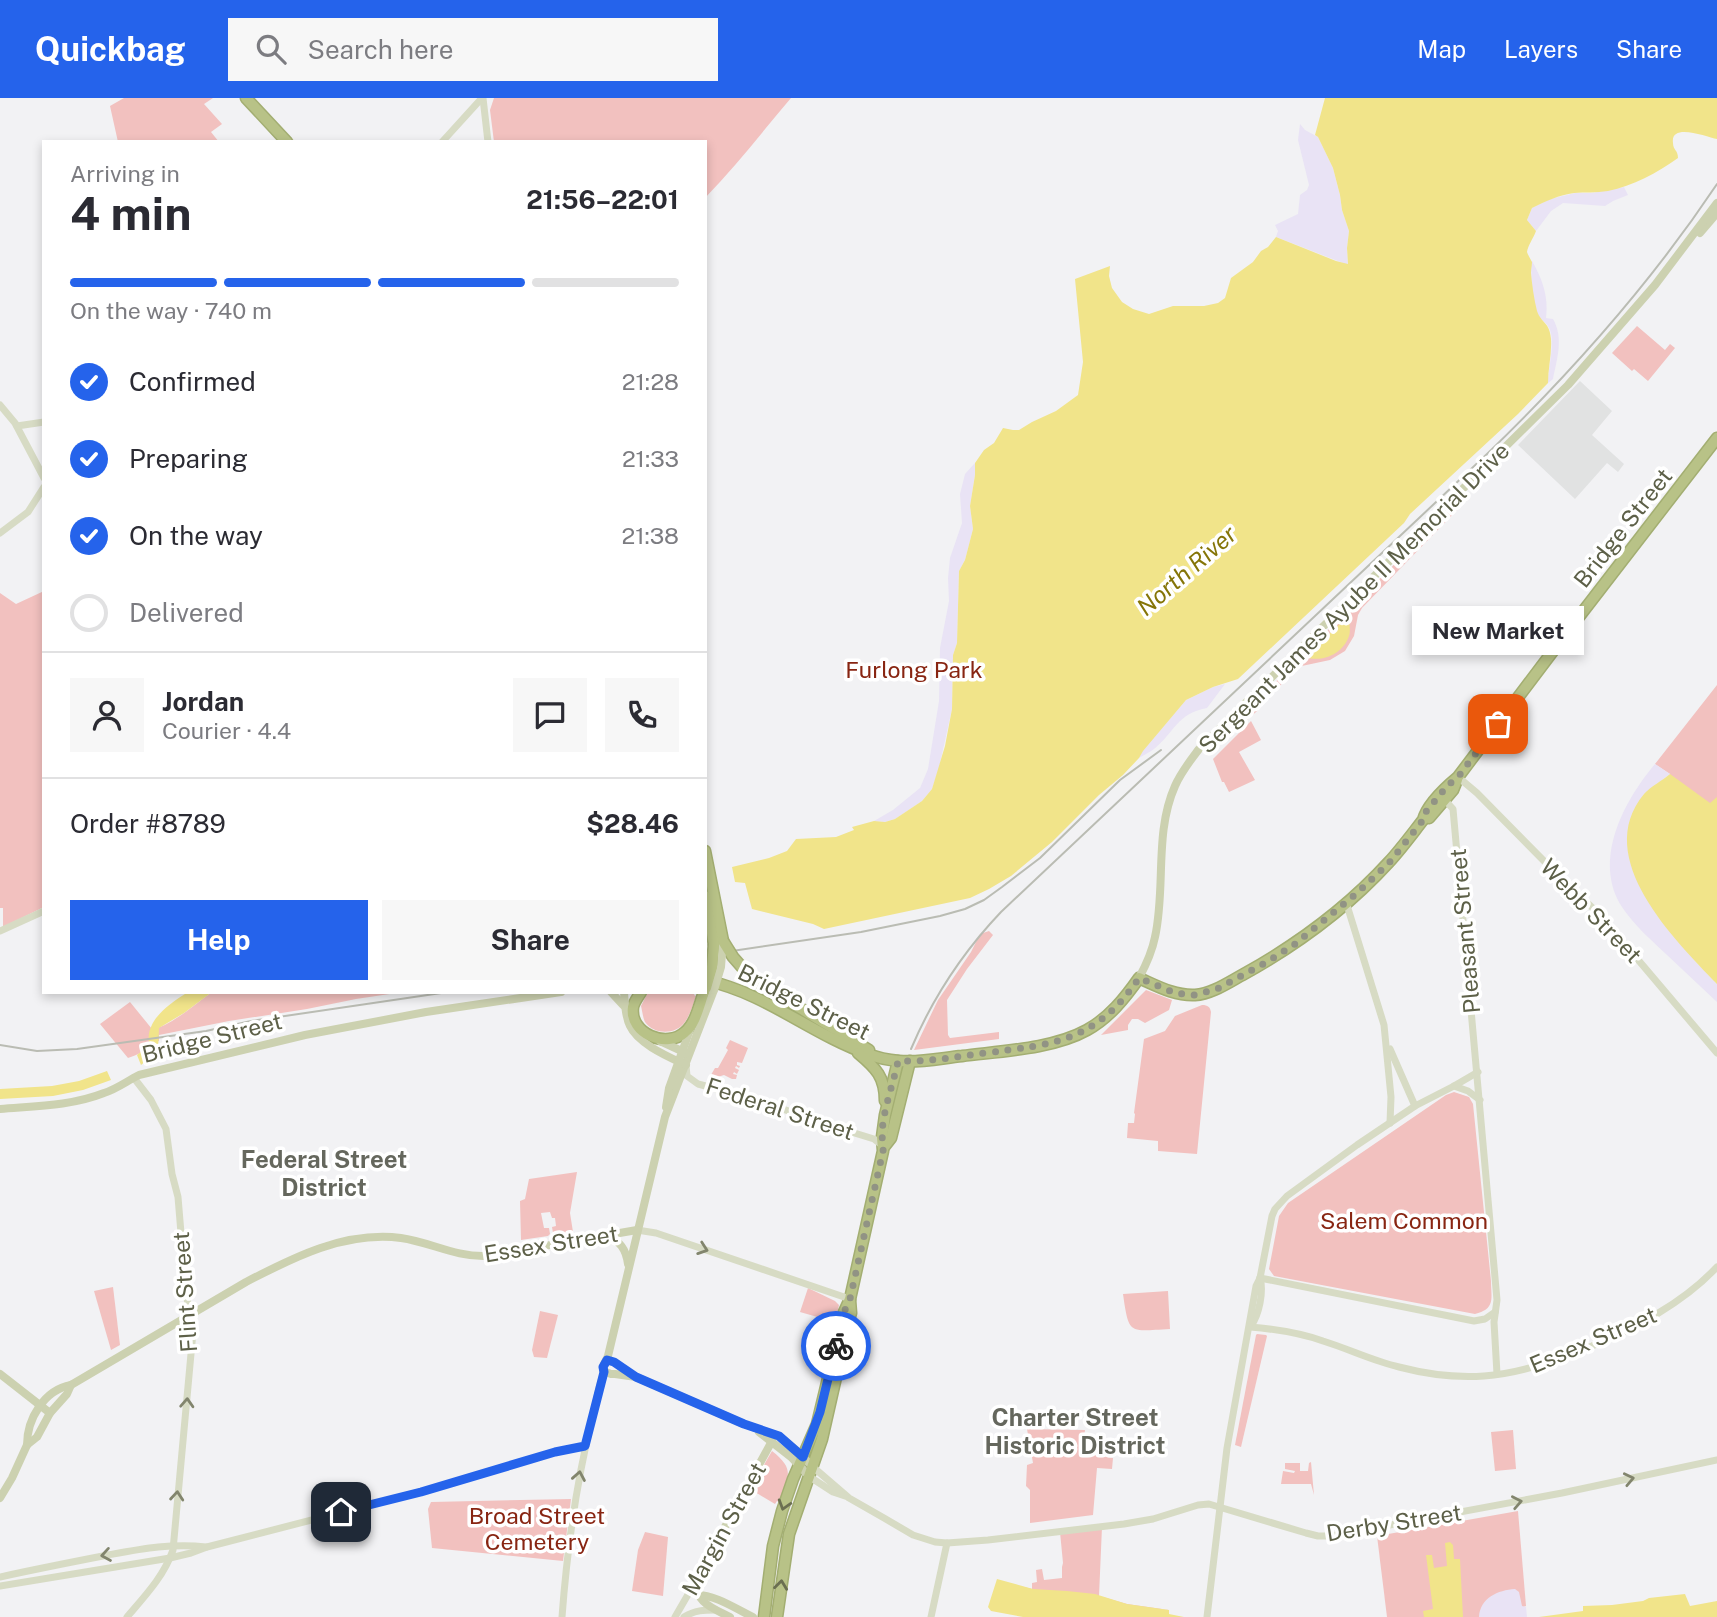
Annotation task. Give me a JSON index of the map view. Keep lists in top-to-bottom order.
{
  "streets": {
    "highway": ["Bridge Street"],
    "main road": ["Sergeant James Ayube II Memorial Drive", "Essex Street", "Margin Street"],
    "street": [
      "Webb Street",
      "Pleasant Street",
      "Federal Street",
      "Flint Street",
      "Derby Street"
    ]
  },
  "crossings": [
    ["Bridge Street", "Sergeant James Ayube II Memorial Drive"],
    ["Bridge Street", "Webb Street"],
    ["Bridge Street", "Pleasant Street"],
    ["Bridge Street", "Flint Street"],
    ["Pleasant Street", "Essex Street"],
    ["Essex Street", "Flint Street"]
  ],
  "one_way": ["Flint Street", "Derby Street"],
  "districts": ["Federal Street District", "Charter Street Historic District"],
  "water": ["North River"],
  "parks": ["Furlong Park", "Salem Common", "Broad Street Cemetery"],
  "places": ["New Market"],
  "page": {
    "header": "Quickbag",
    "search": "Search here",
    "nav": ["Map", "Layers", "Share"],
    "heading": ["4 min", "Arriving in", "21:56–22:01"],
    "panel": [
      "Jordan",
      "Courier · 4.4",
      "Order #8789",
      "$28.46"
    ],
    "bar": "On the way · 740 m",
    "list": [
      ["Confirmed", "21:28"],
      ["Preparing", "21:33"],
      ["On the way", "21:38"],
      "Delivered"
    ],
    "bubble": "New Market",
    "buttons": ["Help", "Share"]
  }
}
